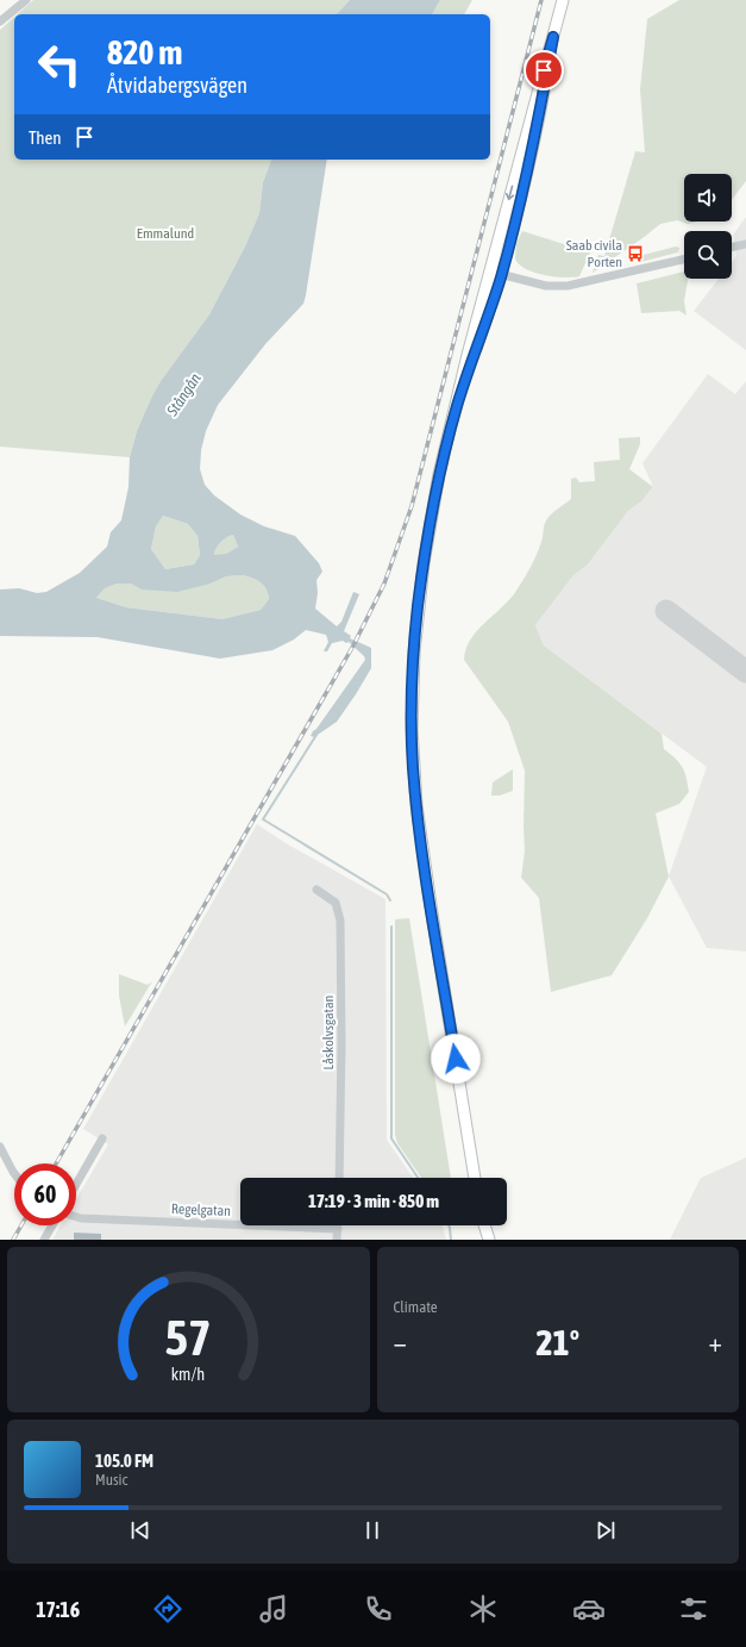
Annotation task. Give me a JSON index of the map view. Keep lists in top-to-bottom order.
{
  "streets": {
    "street": ["Låskolvsgatan", "Regelgatan"]
  },
  "water": ["Stångån"],
  "parks": ["Emmalund"],
  "places": {
    "bus stop": ["Saab civila Porten"]
  },
  "page": {
    "turn": ["820 m", "Åtvidabergsvägen"],
    "then": "Then",
    "limit": "60",
    "trip": "17:19 · 3 min · 850 m",
    "tile": "Climate",
    "heat": ["−", "21°", "+"],
    "song": ["105.0 FM", "Music"],
    "tabs": "17:16",
    "gauge": ["57", "km/h"]
  }
}
